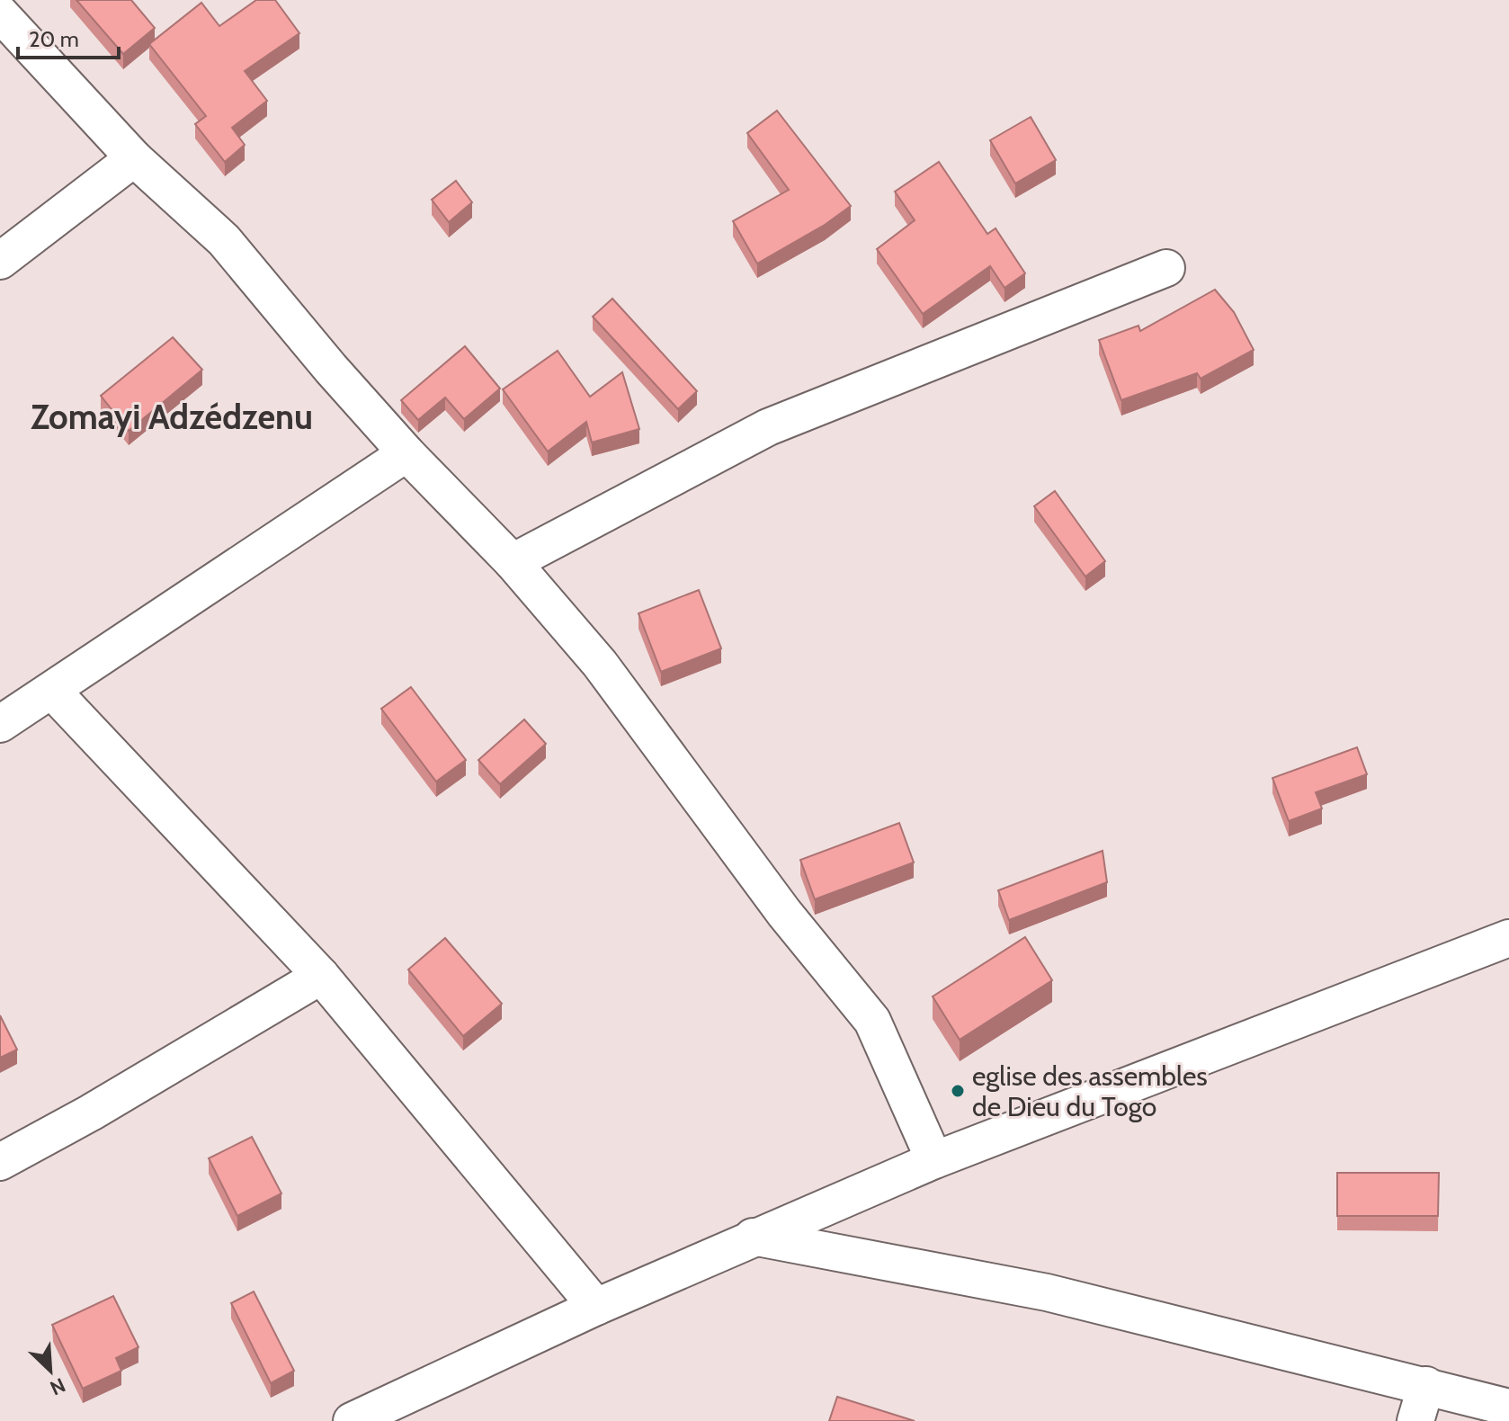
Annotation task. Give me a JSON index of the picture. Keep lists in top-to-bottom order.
{
  "districts": ["Zomayi Adzédzenu"],
  "places": ["eglise des assembles de Dieu du Togo"],
  "scale_bar": "20 m",
  "north": "bottom right"
}
